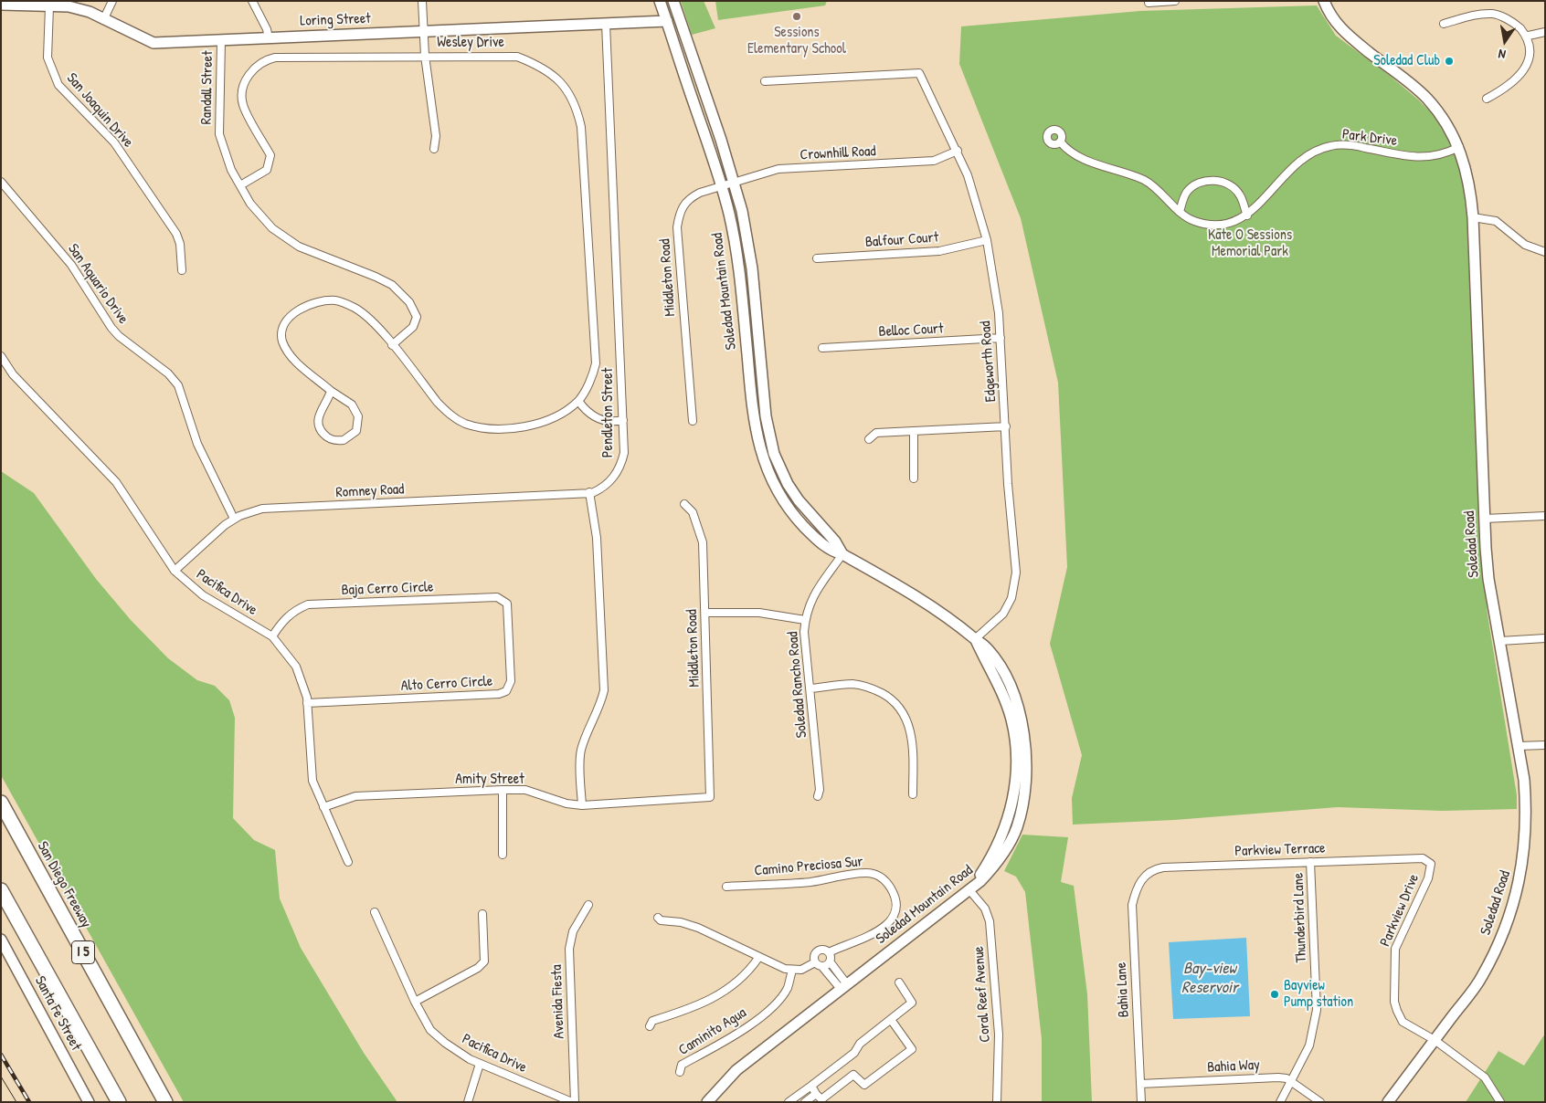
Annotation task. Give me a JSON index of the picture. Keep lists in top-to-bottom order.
{
  "streets": {
    "highway": ["San Diego Freeway", "I 5"],
    "main road": [
      "Loring Street",
      "Soledad Mountain Road",
      "Soledad Road",
      "Santa Fe Street"
    ],
    "street": [
      "Wesley Drive",
      "Randall Street",
      "San Joaquin Drive",
      "Park Drive",
      "Crownhill Road",
      "Balfour Court",
      "Middleton Road",
      "San Aquario Drive",
      "Belloc Court",
      "Edgeworth Road",
      "Pendleton Street",
      "Romney Road",
      "Baja Cerro Circle",
      "Pacifica Drive",
      "Alto Cerro Circle",
      "Soledad Rancho Road",
      "Amity Street",
      "Parkview Terrace",
      "Camino Preciosa Sur",
      "Parkview Drive",
      "Thunderbird Lane",
      "Bahia Lane",
      "Coral Reef Avenue",
      "Avenida Fiesta",
      "Caminito Agua",
      "Bahia Way"
    ]
  },
  "crossings": [
    ["Loring Street", "Randall Street"],
    ["Loring Street", "San Joaquin Drive"],
    ["Loring Street", "Soledad Mountain Road"],
    ["Loring Street", "Pendleton Street"],
    ["Wesley Drive", "Randall Street"],
    ["Park Drive", "Soledad Road"],
    ["Crownhill Road", "Middleton Road"],
    ["Crownhill Road", "Soledad Mountain Road"],
    ["Crownhill Road", "Edgeworth Road"],
    ["Balfour Court", "Edgeworth Road"],
    ["Middleton Road", "Soledad Mountain Road"],
    ["Middleton Road", "Amity Street"],
    ["San Aquario Drive", "Romney Road"],
    ["Soledad Mountain Road", "Edgeworth Road"],
    ["Soledad Mountain Road", "Soledad Rancho Road"],
    ["Soledad Mountain Road", "Coral Reef Avenue"],
    ["Belloc Court", "Edgeworth Road"],
    ["Pendleton Street", "Romney Road"],
    ["Romney Road", "Pacifica Drive"],
    ["Soledad Road", "Parkview Drive"],
    ["Baja Cerro Circle", "Pacifica Drive"],
    ["Baja Cerro Circle", "Alto Cerro Circle"],
    ["Pacifica Drive", "Alto Cerro Circle"],
    ["Pacifica Drive", "Amity Street"],
    ["Pacifica Drive", "Avenida Fiesta"],
    ["Parkview Terrace", "Parkview Drive"],
    ["Parkview Terrace", "Thunderbird Lane"],
    ["Parkview Terrace", "Bahia Lane"],
    ["Thunderbird Lane", "Bahia Way"],
    ["Bahia Lane", "Bahia Way"]
  ],
  "water": ["Bay-view Reservoir"],
  "parks": ["Kate O Sessions Memorial Park"],
  "places": ["Sessions Elementary School", "Soledad Club", "Bayview Pump station"],
  "north": "bottom"
}
